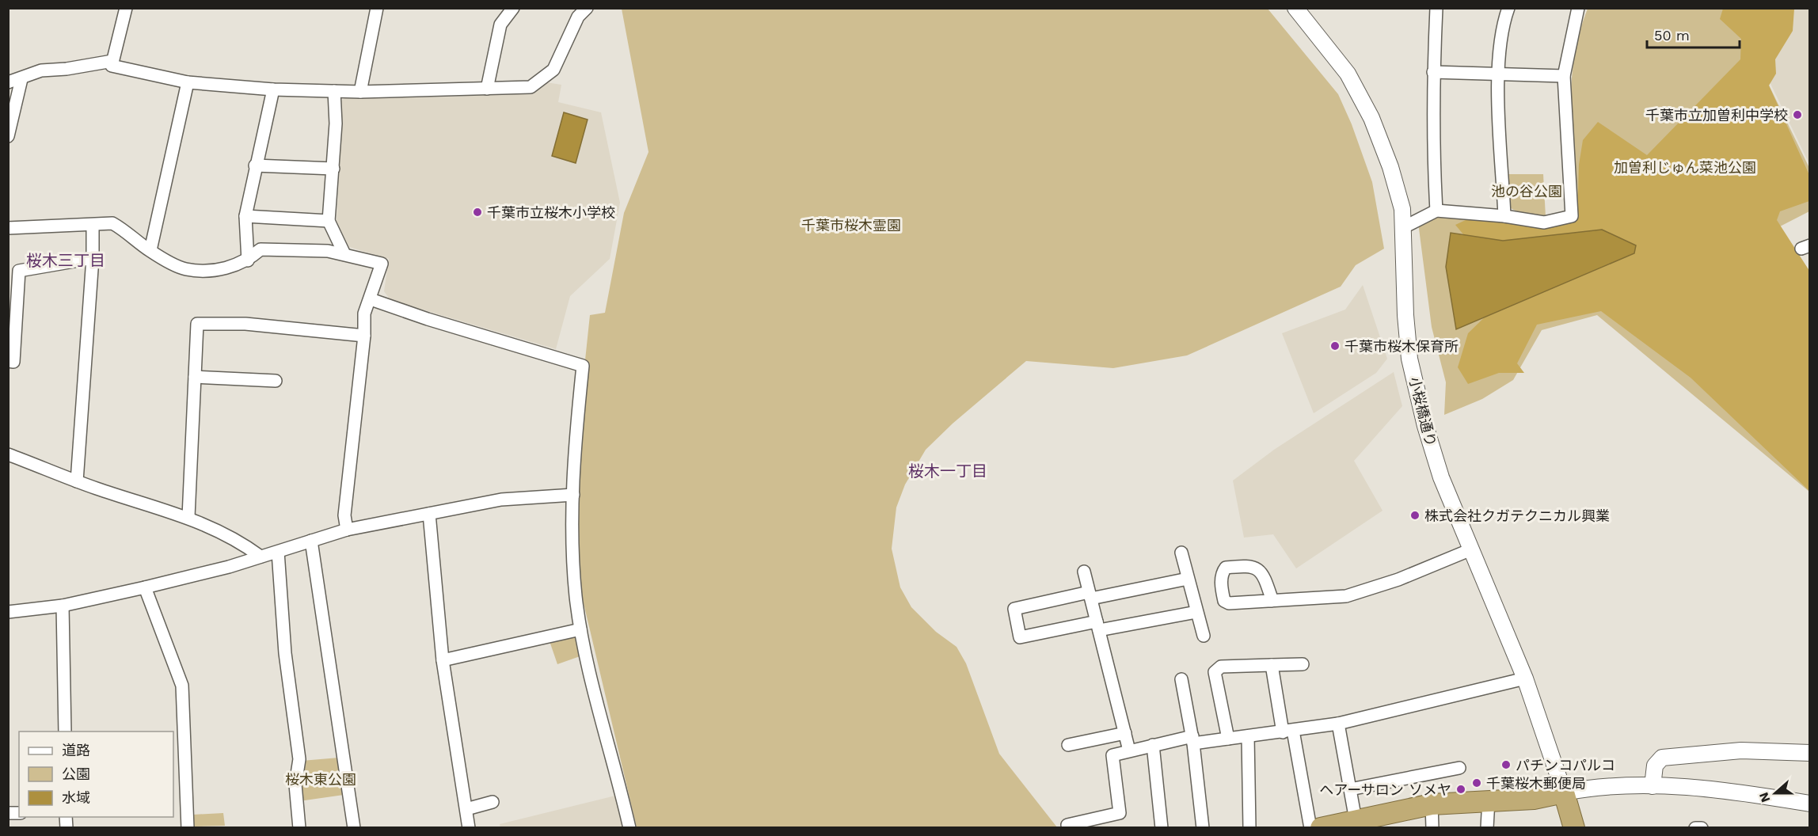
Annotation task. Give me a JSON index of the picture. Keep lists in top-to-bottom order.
{
  "streets": {
    "street": ["小桜橋通り"]
  },
  "districts": ["桜木三丁目", "桜木一丁目"],
  "parks": [
    "加曽利じゅん菜池公園",
    "池の谷公園",
    "千葉市桜木霊園",
    "桜木東公園"
  ],
  "places": [
    "千葉市立加曽利中学校",
    "千葉市立桜木小学校",
    "千葉市桜木保育所",
    "株式会社クガテクニカル興業",
    "パチンコパルコ",
    "千葉桜木郵便局",
    "ヘアーサロン ソメヤ"
  ],
  "legend": ["道路", "公園", "水域"],
  "scale_bar": "50 m",
  "north": "left"
}
